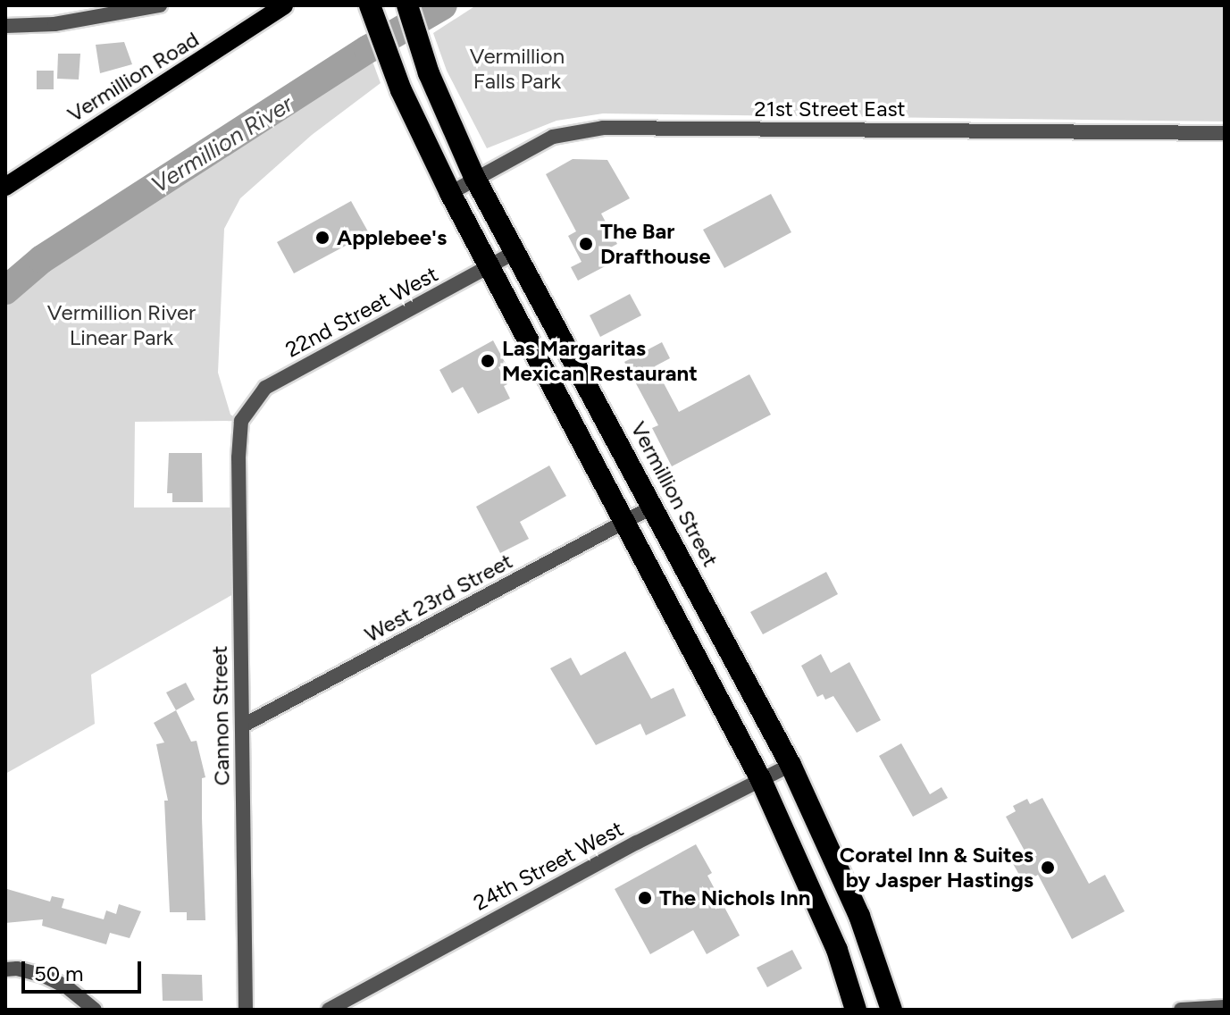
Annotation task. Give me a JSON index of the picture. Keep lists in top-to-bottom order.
{
  "streets": {
    "highway": ["Vermillion Street"],
    "main road": ["Vermillion Road"],
    "street": [
      "21st Street East",
      "22nd Street West",
      "West 23rd Street",
      "Cannon Street",
      "24th Street West"
    ]
  },
  "crossings": [
    ["21st Street East", "Vermillion Street"],
    ["22nd Street West", "Vermillion Street"],
    ["22nd Street West", "Cannon Street"],
    ["Vermillion Street", "West 23rd Street"],
    ["Vermillion Street", "24th Street West"],
    ["West 23rd Street", "Cannon Street"]
  ],
  "water": ["Vermillion River"],
  "parks": ["Vermillion Falls Park", "Vermillion River Linear Park"],
  "places": [
    "Applebee's",
    "The Bar Drafthouse",
    "Las Margaritas Mexican Restaurant",
    "Coratel Inn & Suites by Jasper Hastings",
    "The Nichols Inn"
  ],
  "scale_bar": "50 m"
}
